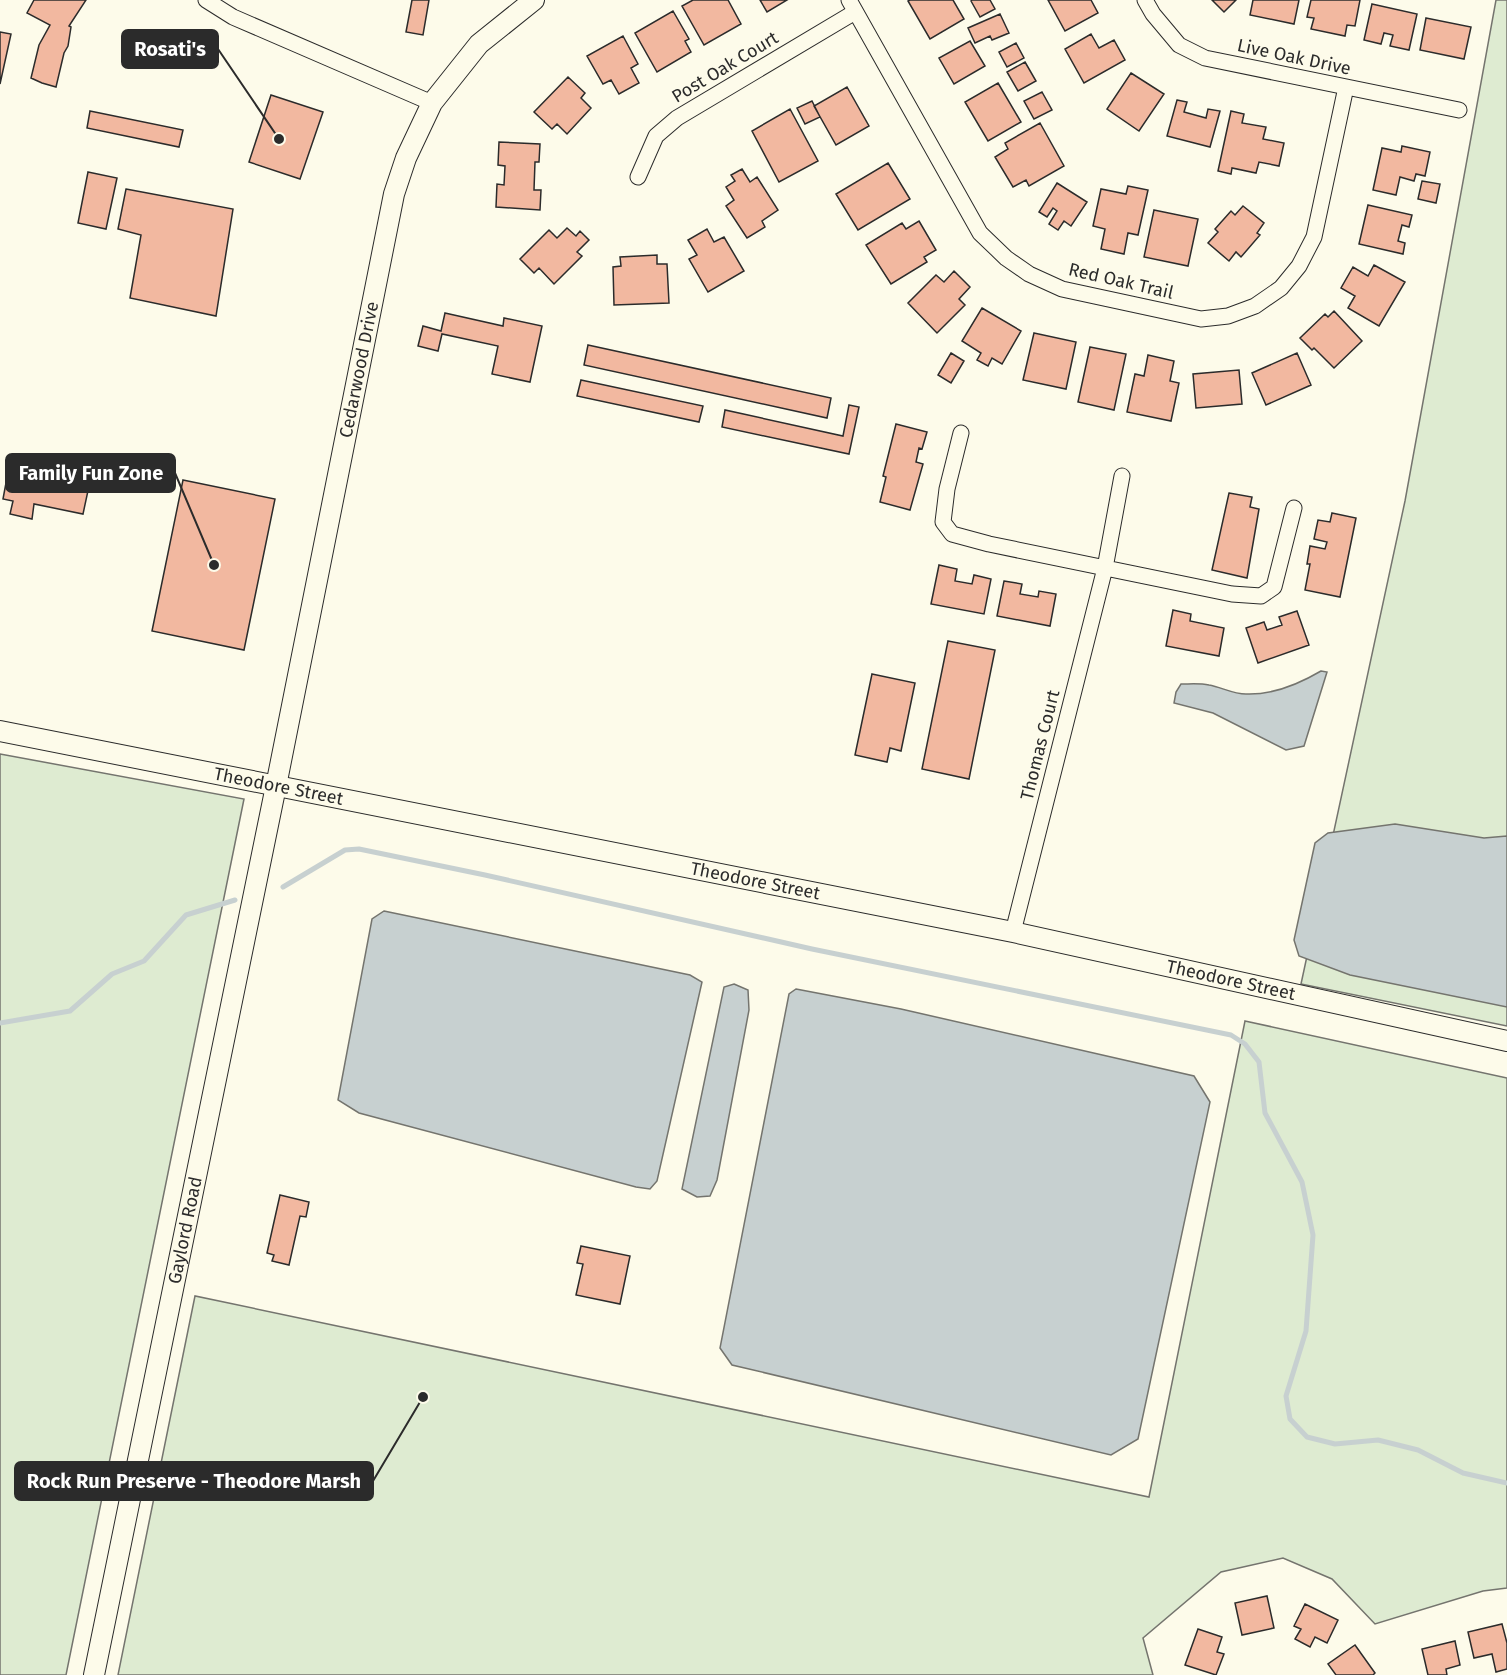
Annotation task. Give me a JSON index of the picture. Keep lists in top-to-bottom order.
{
  "streets": {
    "street": [
      "Live Oak Drive",
      "Post Oak Court",
      "Red Oak Trail",
      "Cedarwood Drive",
      "Thomas Court",
      "Theodore Street",
      "Gaylord Road"
    ]
  },
  "crossings": [
    ["Live Oak Drive", "Red Oak Trail"],
    ["Post Oak Court", "Red Oak Trail"],
    ["Cedarwood Drive", "Theodore Street"],
    ["Cedarwood Drive", "Gaylord Road"],
    ["Thomas Court", "Theodore Street"],
    ["Theodore Street", "Gaylord Road"]
  ],
  "places": ["Rosati's", "Family Fun Zone", "Rock Run Preserve - Theodore Marsh"]
}
